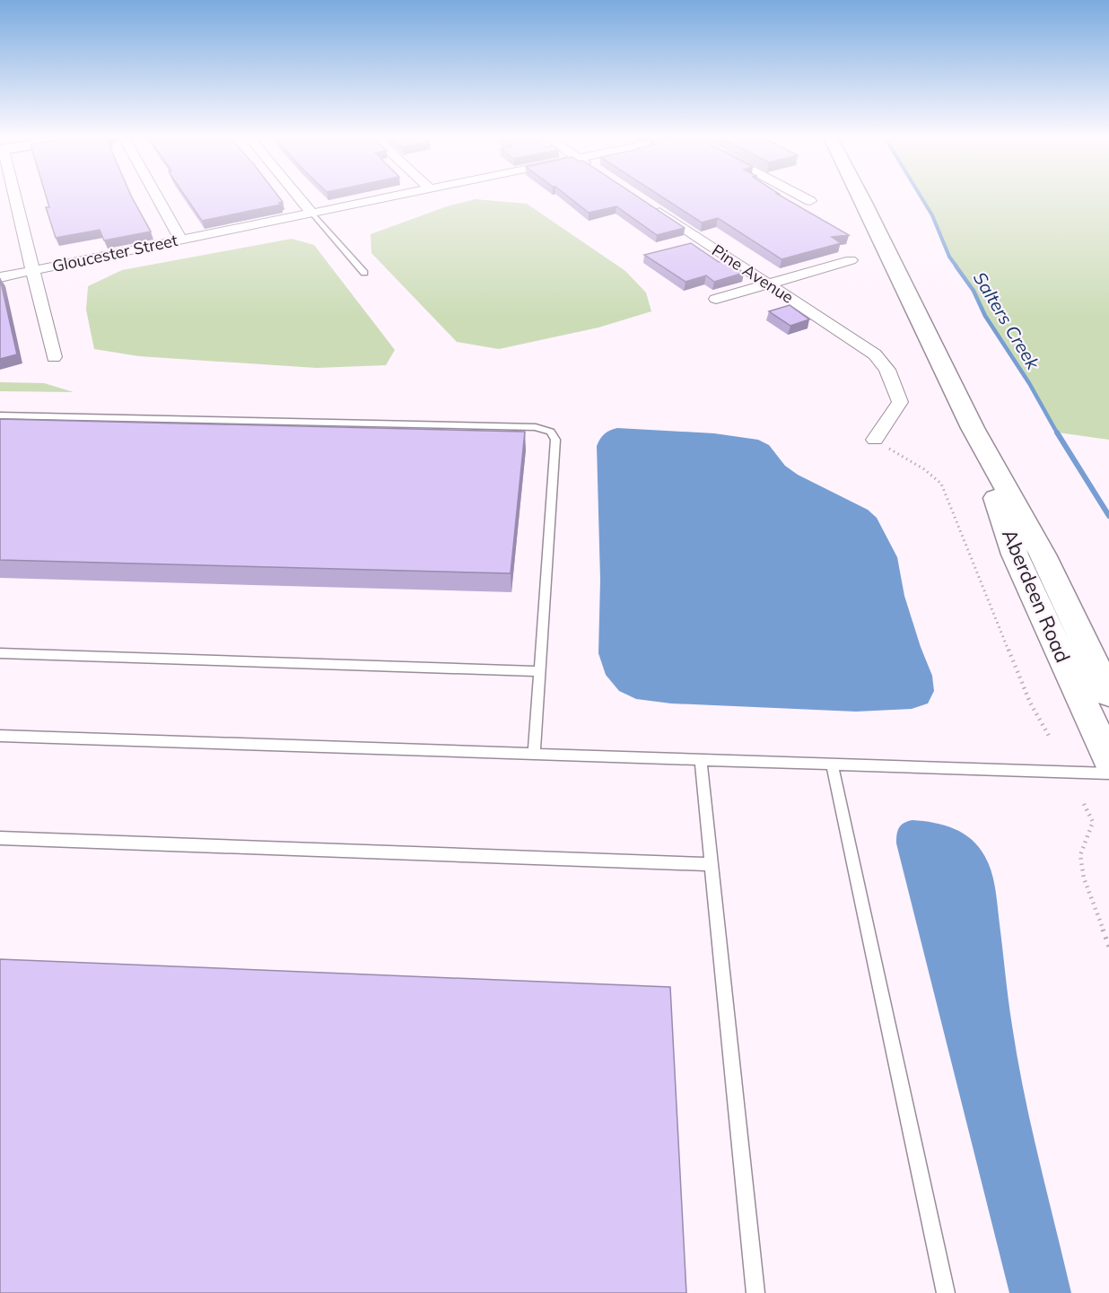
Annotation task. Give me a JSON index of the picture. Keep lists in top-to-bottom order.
{
  "streets": {
    "main road": ["Aberdeen Road"],
    "street": ["Gloucester Street", "Pine Avenue"]
  },
  "water": ["Salters Creek"]
}
